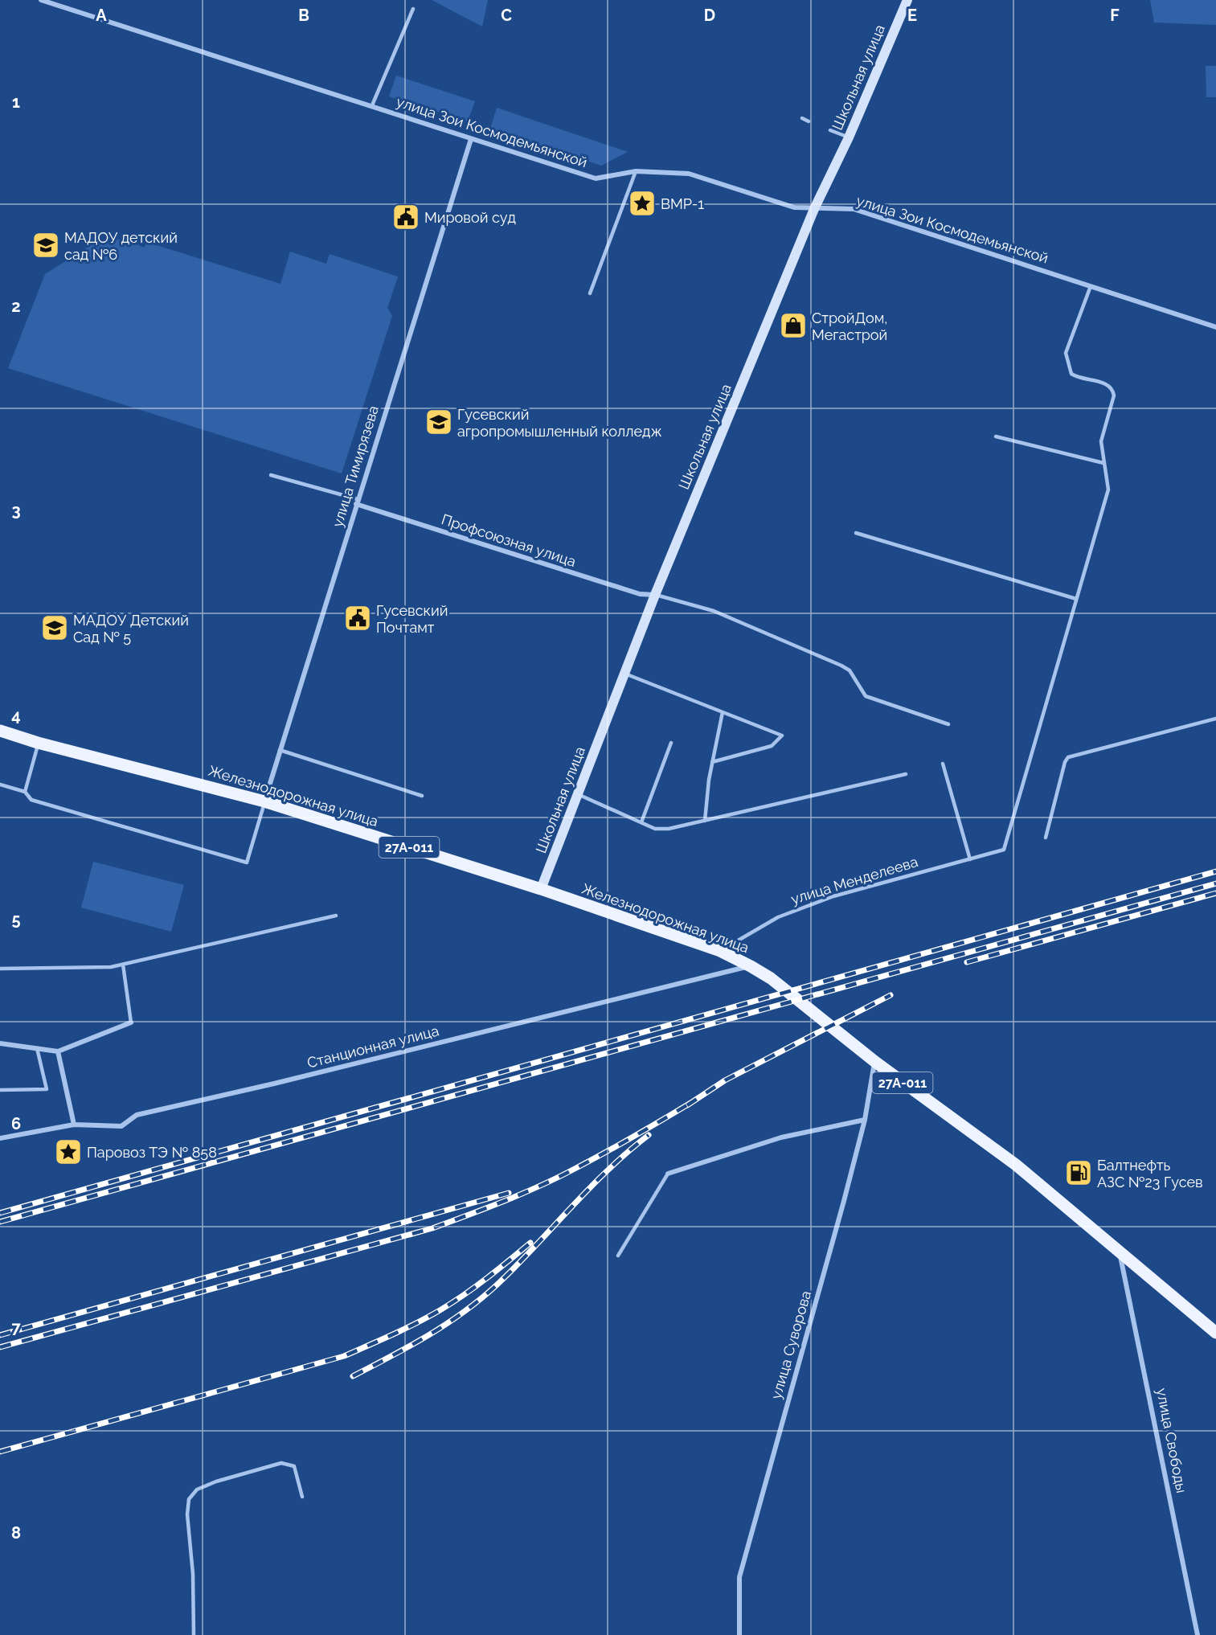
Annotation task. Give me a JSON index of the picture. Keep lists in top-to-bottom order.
{
  "streets": {
    "main road": ["Школьная улица", "Железнодорожная улица", "27А-011"],
    "street": [
      "улица Зои Космодемьянской",
      "улица Тимирязева",
      "Профсоюзная улица",
      "Станционная улица",
      "улица Суворова",
      "улица Свободы"
    ],
    "lane": ["улица Менделеева"]
  },
  "crossings": [
    ["Школьная улица", "улица Зои Космодемьянской"],
    ["Школьная улица", "Профсоюзная улица"],
    ["Школьная улица", "Железнодорожная улица"],
    ["улица Зои Космодемьянской", "улица Тимирязева"],
    ["улица Тимирязева", "Профсоюзная улица"],
    ["улица Тимирязева", "Железнодорожная улица"],
    ["Железнодорожная улица", "улица Менделеева"],
    ["Железнодорожная улица", "Станционная улица"],
    ["Железнодорожная улица", "улица Суворова"],
    ["Железнодорожная улица", "улица Свободы"]
  ],
  "places": {
    "place": ["BMP-1", "Паровоз ТЭ № 858"],
    "public building": ["Мировой суд", "Гусевский Почтамт"],
    "school or university": ["МАДОУ детский сад №6", "Гусевский агропромышленный колледж", "МАДОУ Детский Сад № 5"],
    "shop": ["СтройДом, Мегастрой"],
    "fuel station": ["Балтнефть АЗС №23 Гусев"]
  },
  "grid": {
    "columns": [
      "A",
      "B",
      "C",
      "D",
      "E",
      "F"
    ],
    "rows": [
      "1",
      "2",
      "3",
      "4",
      "5",
      "6",
      "7",
      "8"
    ]
  }
}
